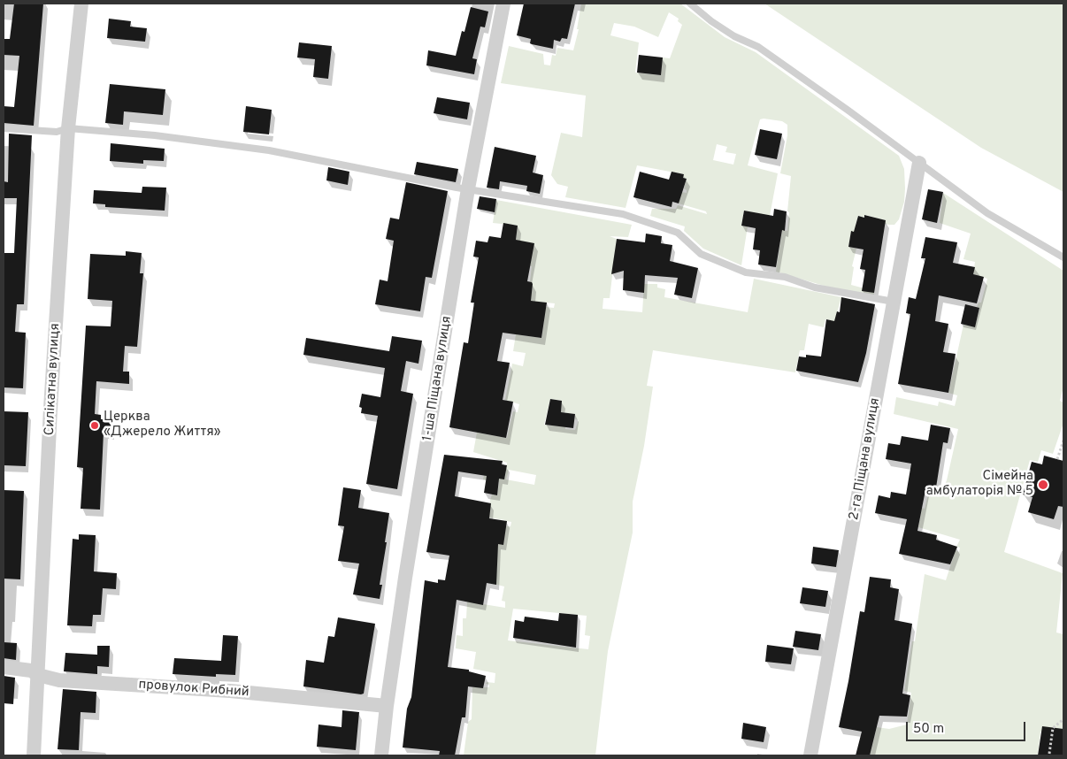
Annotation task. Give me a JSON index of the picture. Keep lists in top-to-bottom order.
{
  "streets": {
    "street": [
      "1-ша Піщана вулиця",
      "Силікатна вулиця",
      "2-га Піщана вулиця",
      "провулок Рибний"
    ]
  },
  "crossings": [
    ["1-ша Піщана вулиця", "провулок Рибний"],
    ["Силікатна вулиця", "провулок Рибний"]
  ],
  "places": ["Церква «Джерело Життя»", "Сімейна амбулаторія № 5"],
  "scale_bar": "50 m"
}
